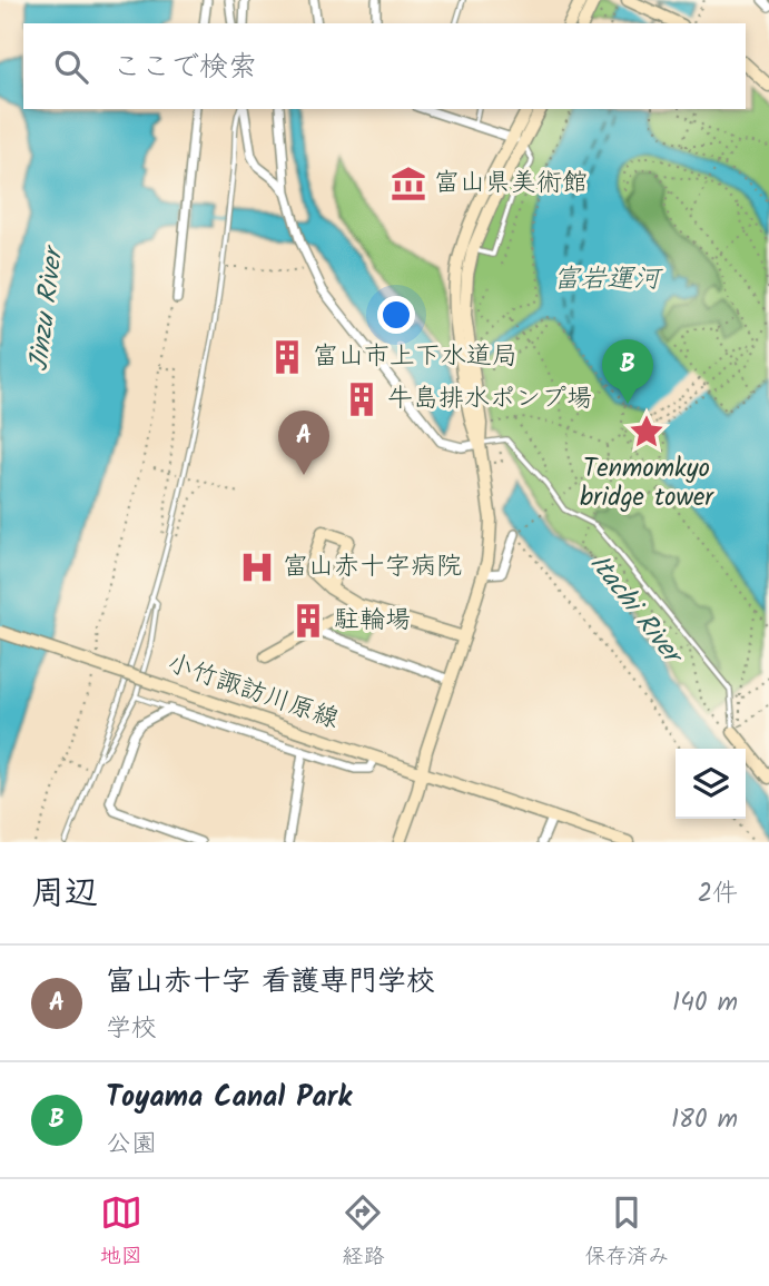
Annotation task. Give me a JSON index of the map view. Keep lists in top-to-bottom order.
{
  "streets": {
    "street": ["小竹諏訪川原線"]
  },
  "water": ["富岩運河", "Jinzu River", "Itachi River"],
  "places": {
    "museum": ["富山県美術館"],
    "building": ["富山市上下水道局", "牛島排水ポンプ場", "駐輪場"],
    "place": ["Tenmomkyo bridge tower"],
    "hospital": ["富山赤十字病院"]
  },
  "page": {
    "search": "ここで検索",
    "pins": ["B", "A"],
    "heading": ["周辺", "2件"],
    "list": [
      {
        "mark": "A",
        "name": "富山赤十字 看護専門学校",
        "note": "学校",
        "value": "140 m"
      },
      {
        "mark": "B",
        "name": "Toyama Canal Park",
        "note": "公園",
        "value": "180 m"
      }
    ],
    "nav": ["地図", "経路", "保存済み"]
  }
}
